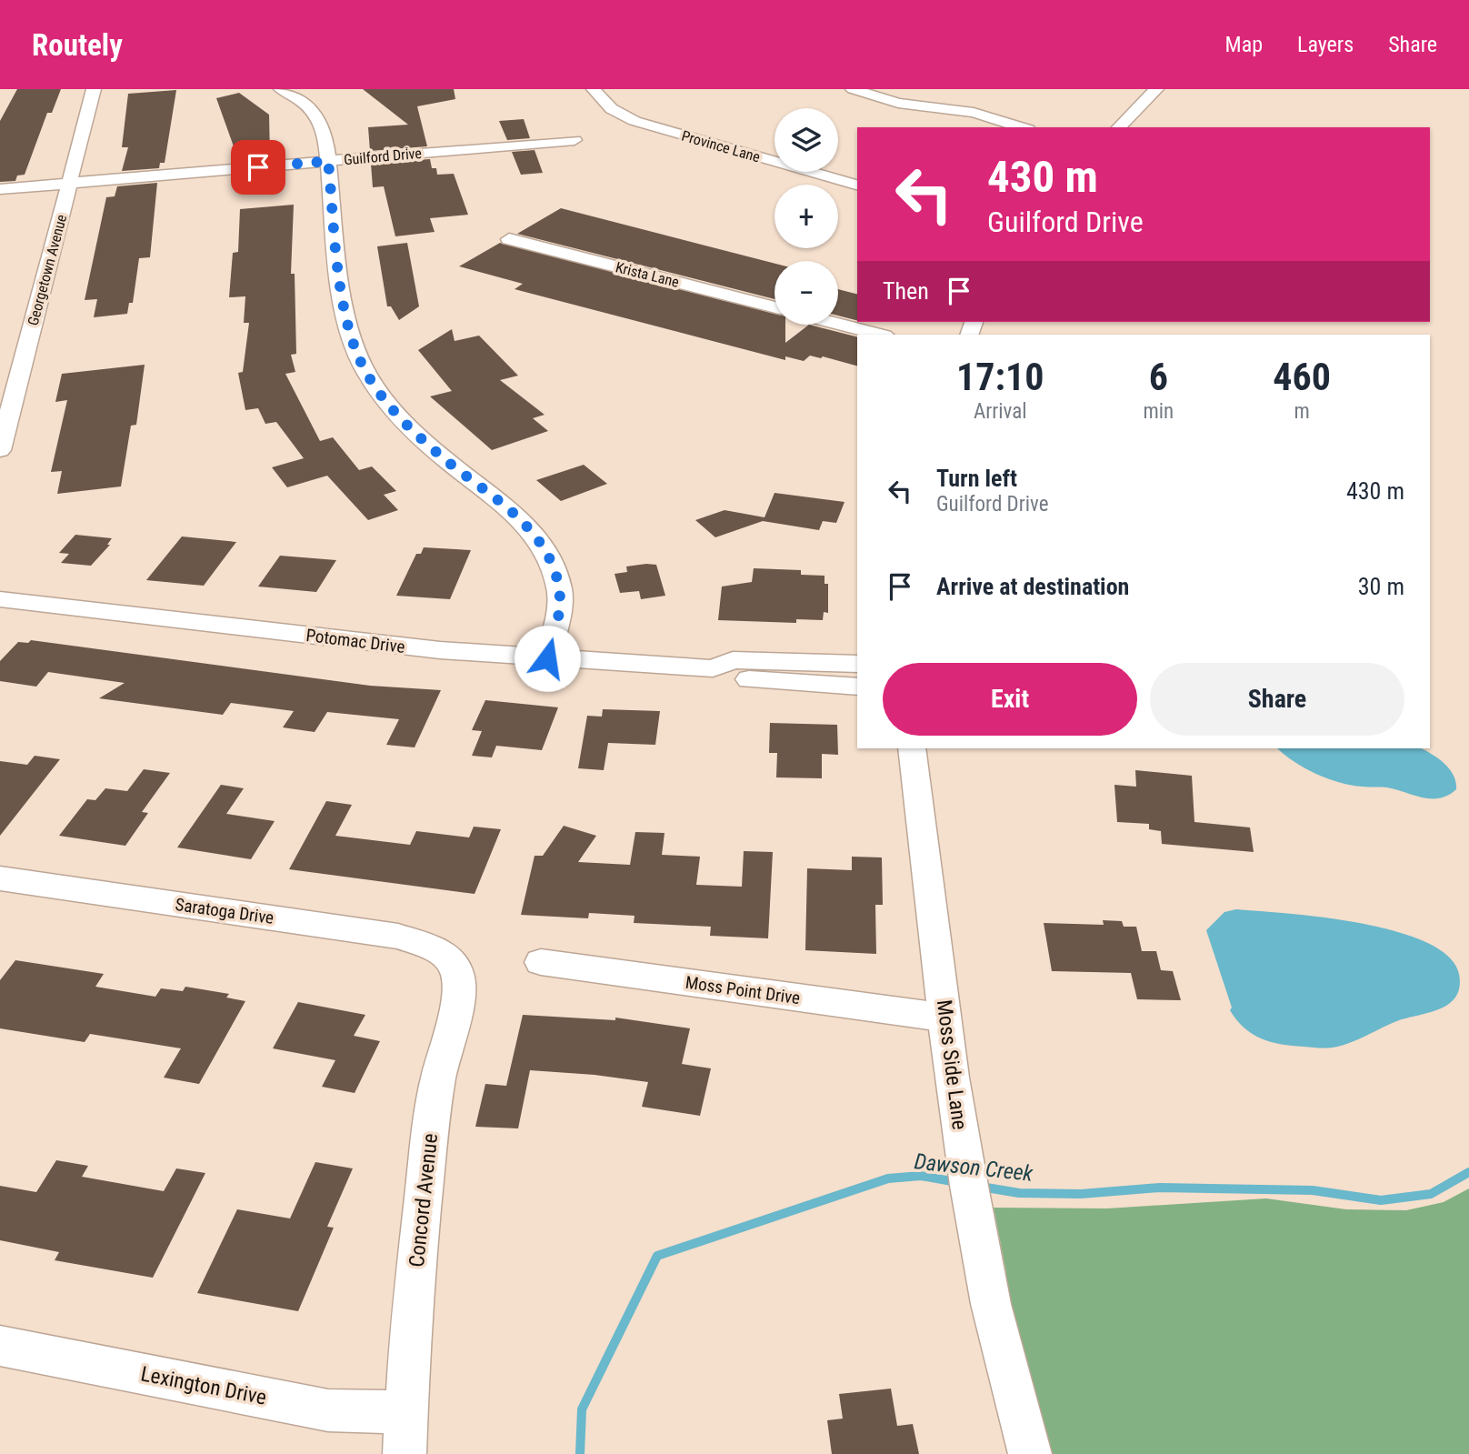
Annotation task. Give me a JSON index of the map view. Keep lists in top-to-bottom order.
{
  "streets": {
    "street": [
      "Province Lane",
      "Guilford Drive",
      "Georgetown Avenue",
      "Krista Lane",
      "Potomac Drive",
      "Saratoga Drive",
      "Moss Point Drive",
      "Moss Side Lane",
      "Concord Avenue",
      "Lexington Drive"
    ]
  },
  "crossings": [
    ["Guilford Drive", "Georgetown Avenue"],
    ["Saratoga Drive", "Concord Avenue"],
    ["Moss Point Drive", "Moss Side Lane"],
    ["Concord Avenue", "Lexington Drive"]
  ],
  "water": ["Dawson Creek"],
  "page": {
    "header": "Routely",
    "nav": ["Map", "Layers", "Share"],
    "map_buttons": ["+", "−"],
    "turn": ["430 m", "Guilford Drive"],
    "then": "Then",
    "eta": [
      "17:10",
      "Arrival",
      "6",
      "min",
      "460",
      "m"
    ],
    "list": [
      {
        "name": "Turn left",
        "note": "Guilford Drive",
        "value": "430 m"
      },
      {
        "name": "Arrive at destination",
        "value": "30 m"
      }
    ],
    "buttons": ["Exit", "Share"]
  }
}
